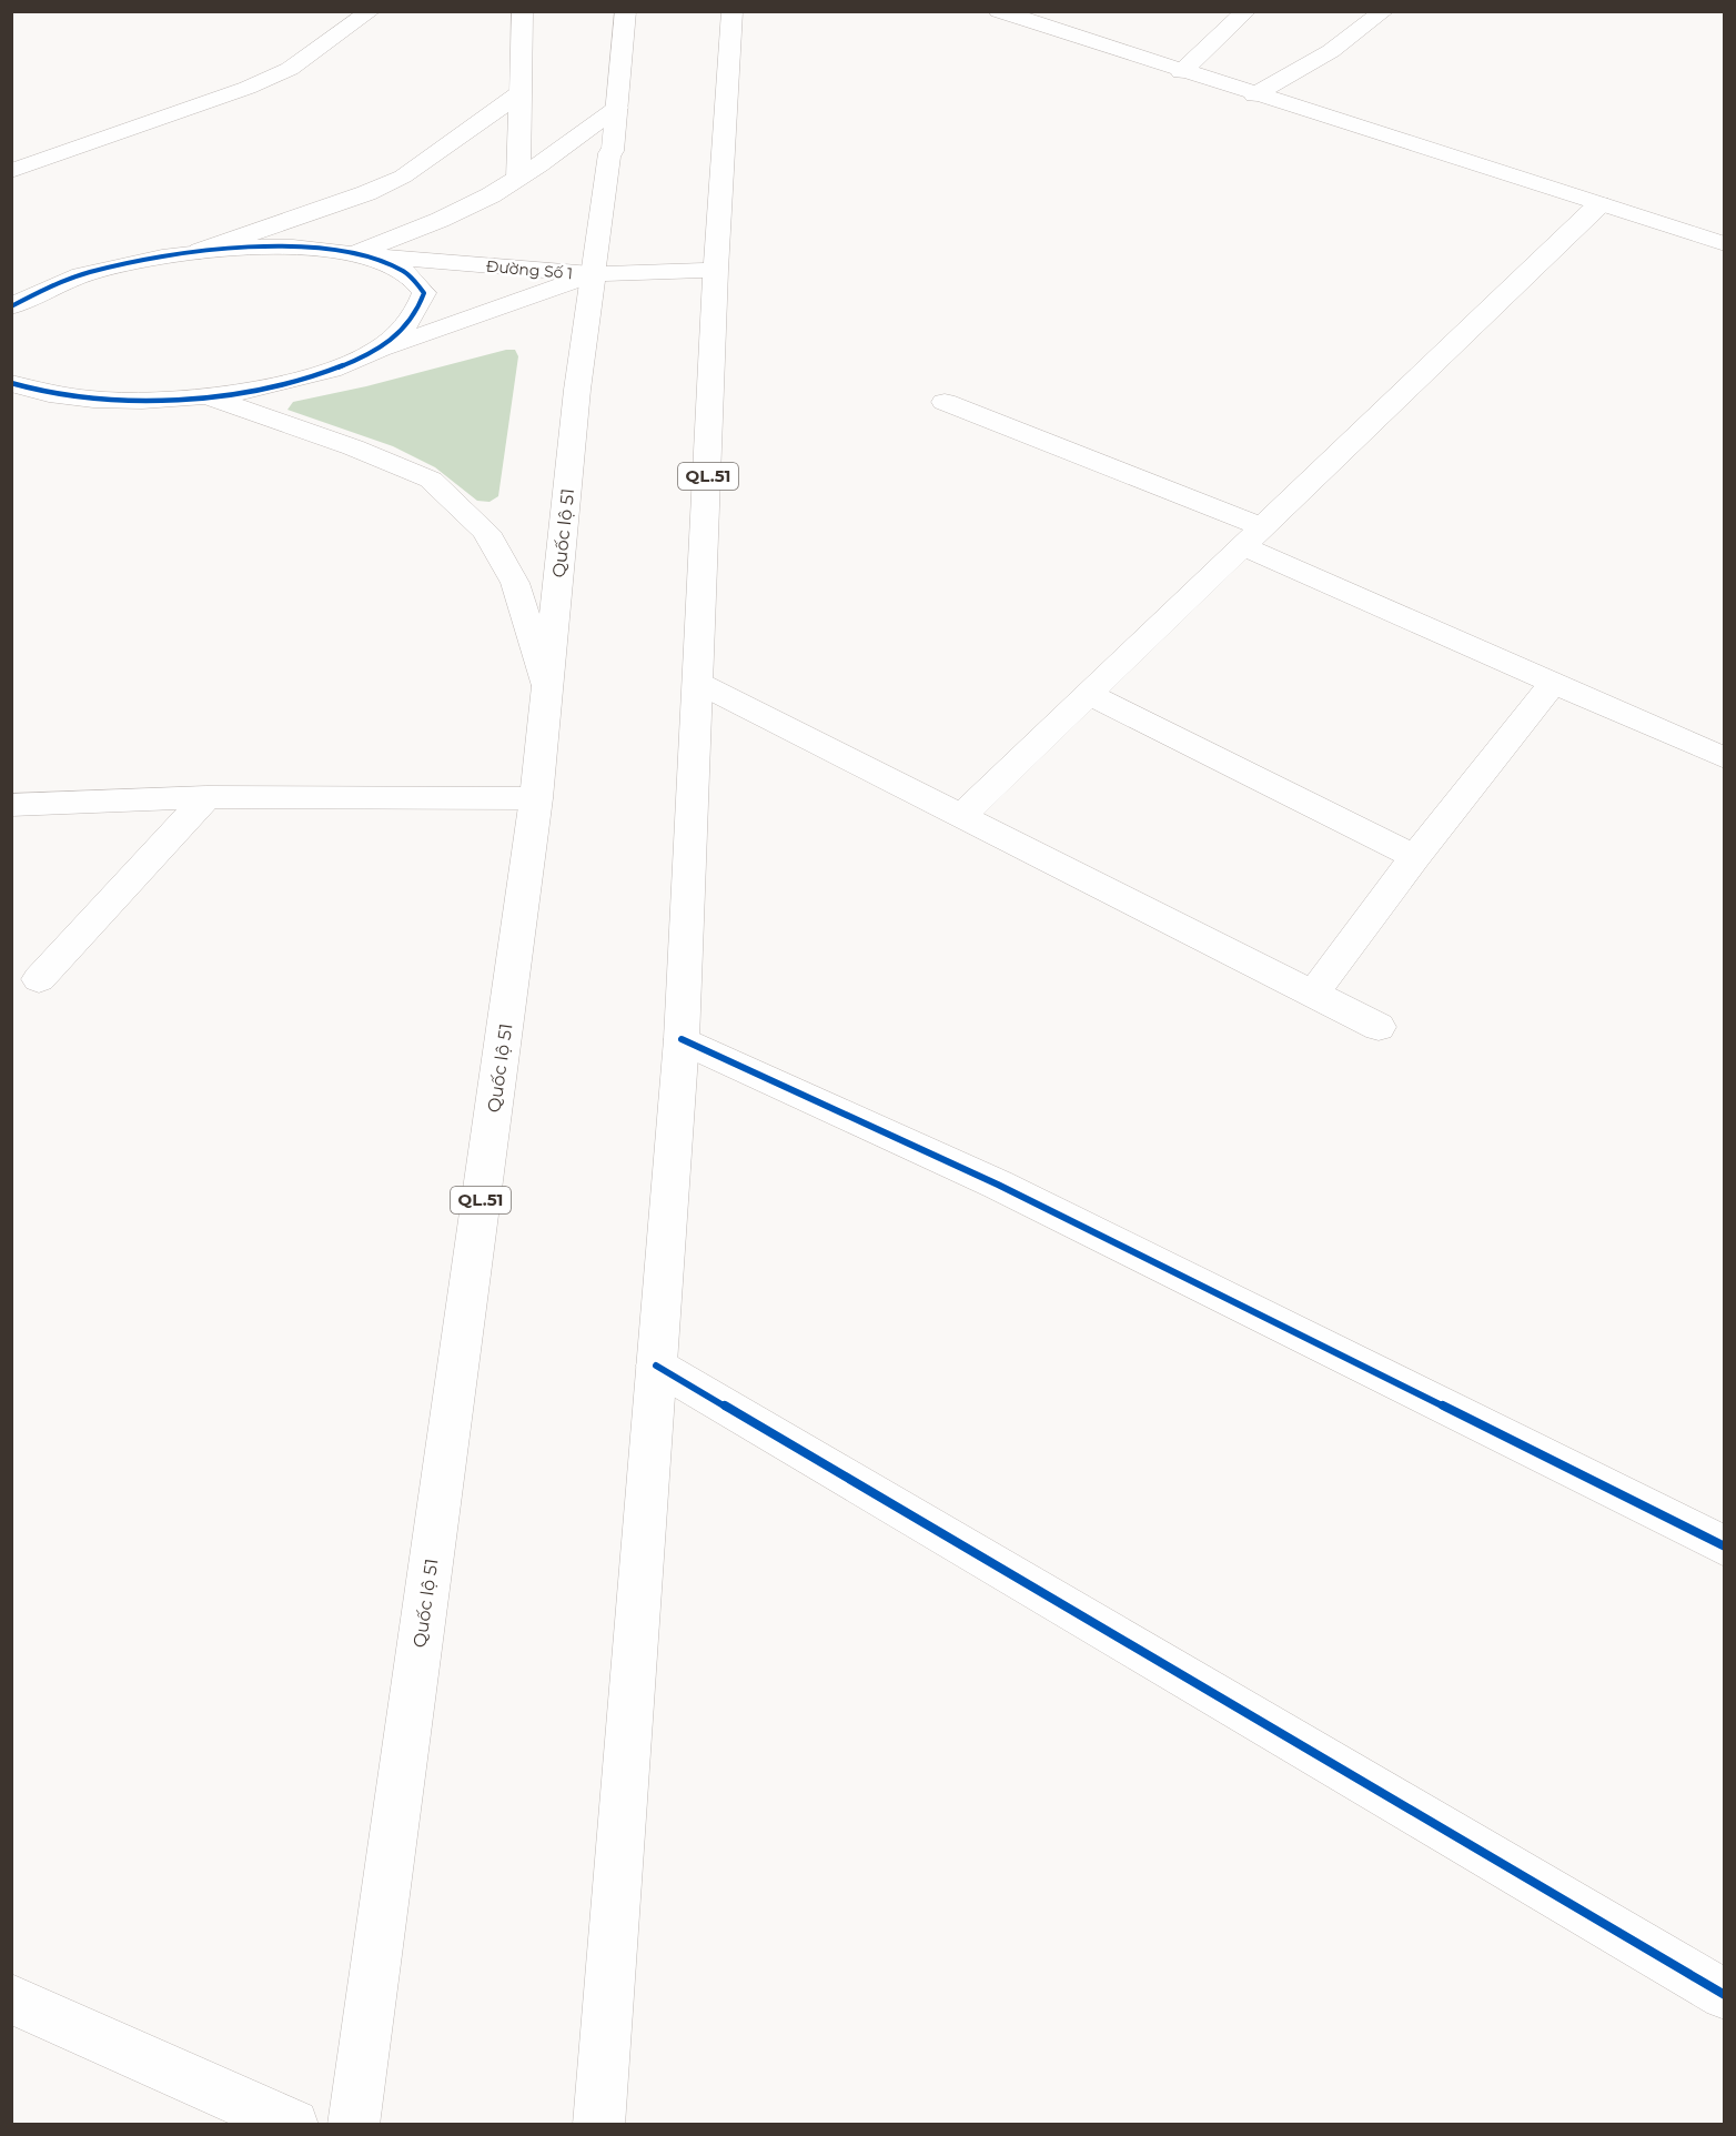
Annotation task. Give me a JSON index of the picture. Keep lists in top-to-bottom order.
{
  "streets": {
    "main road": ["Đường Số 1", "QL.51", "Quốc lộ 51"]
  },
  "crossings": [
    ["Đường Số 1", "Quốc lộ 51"]
  ]
}
